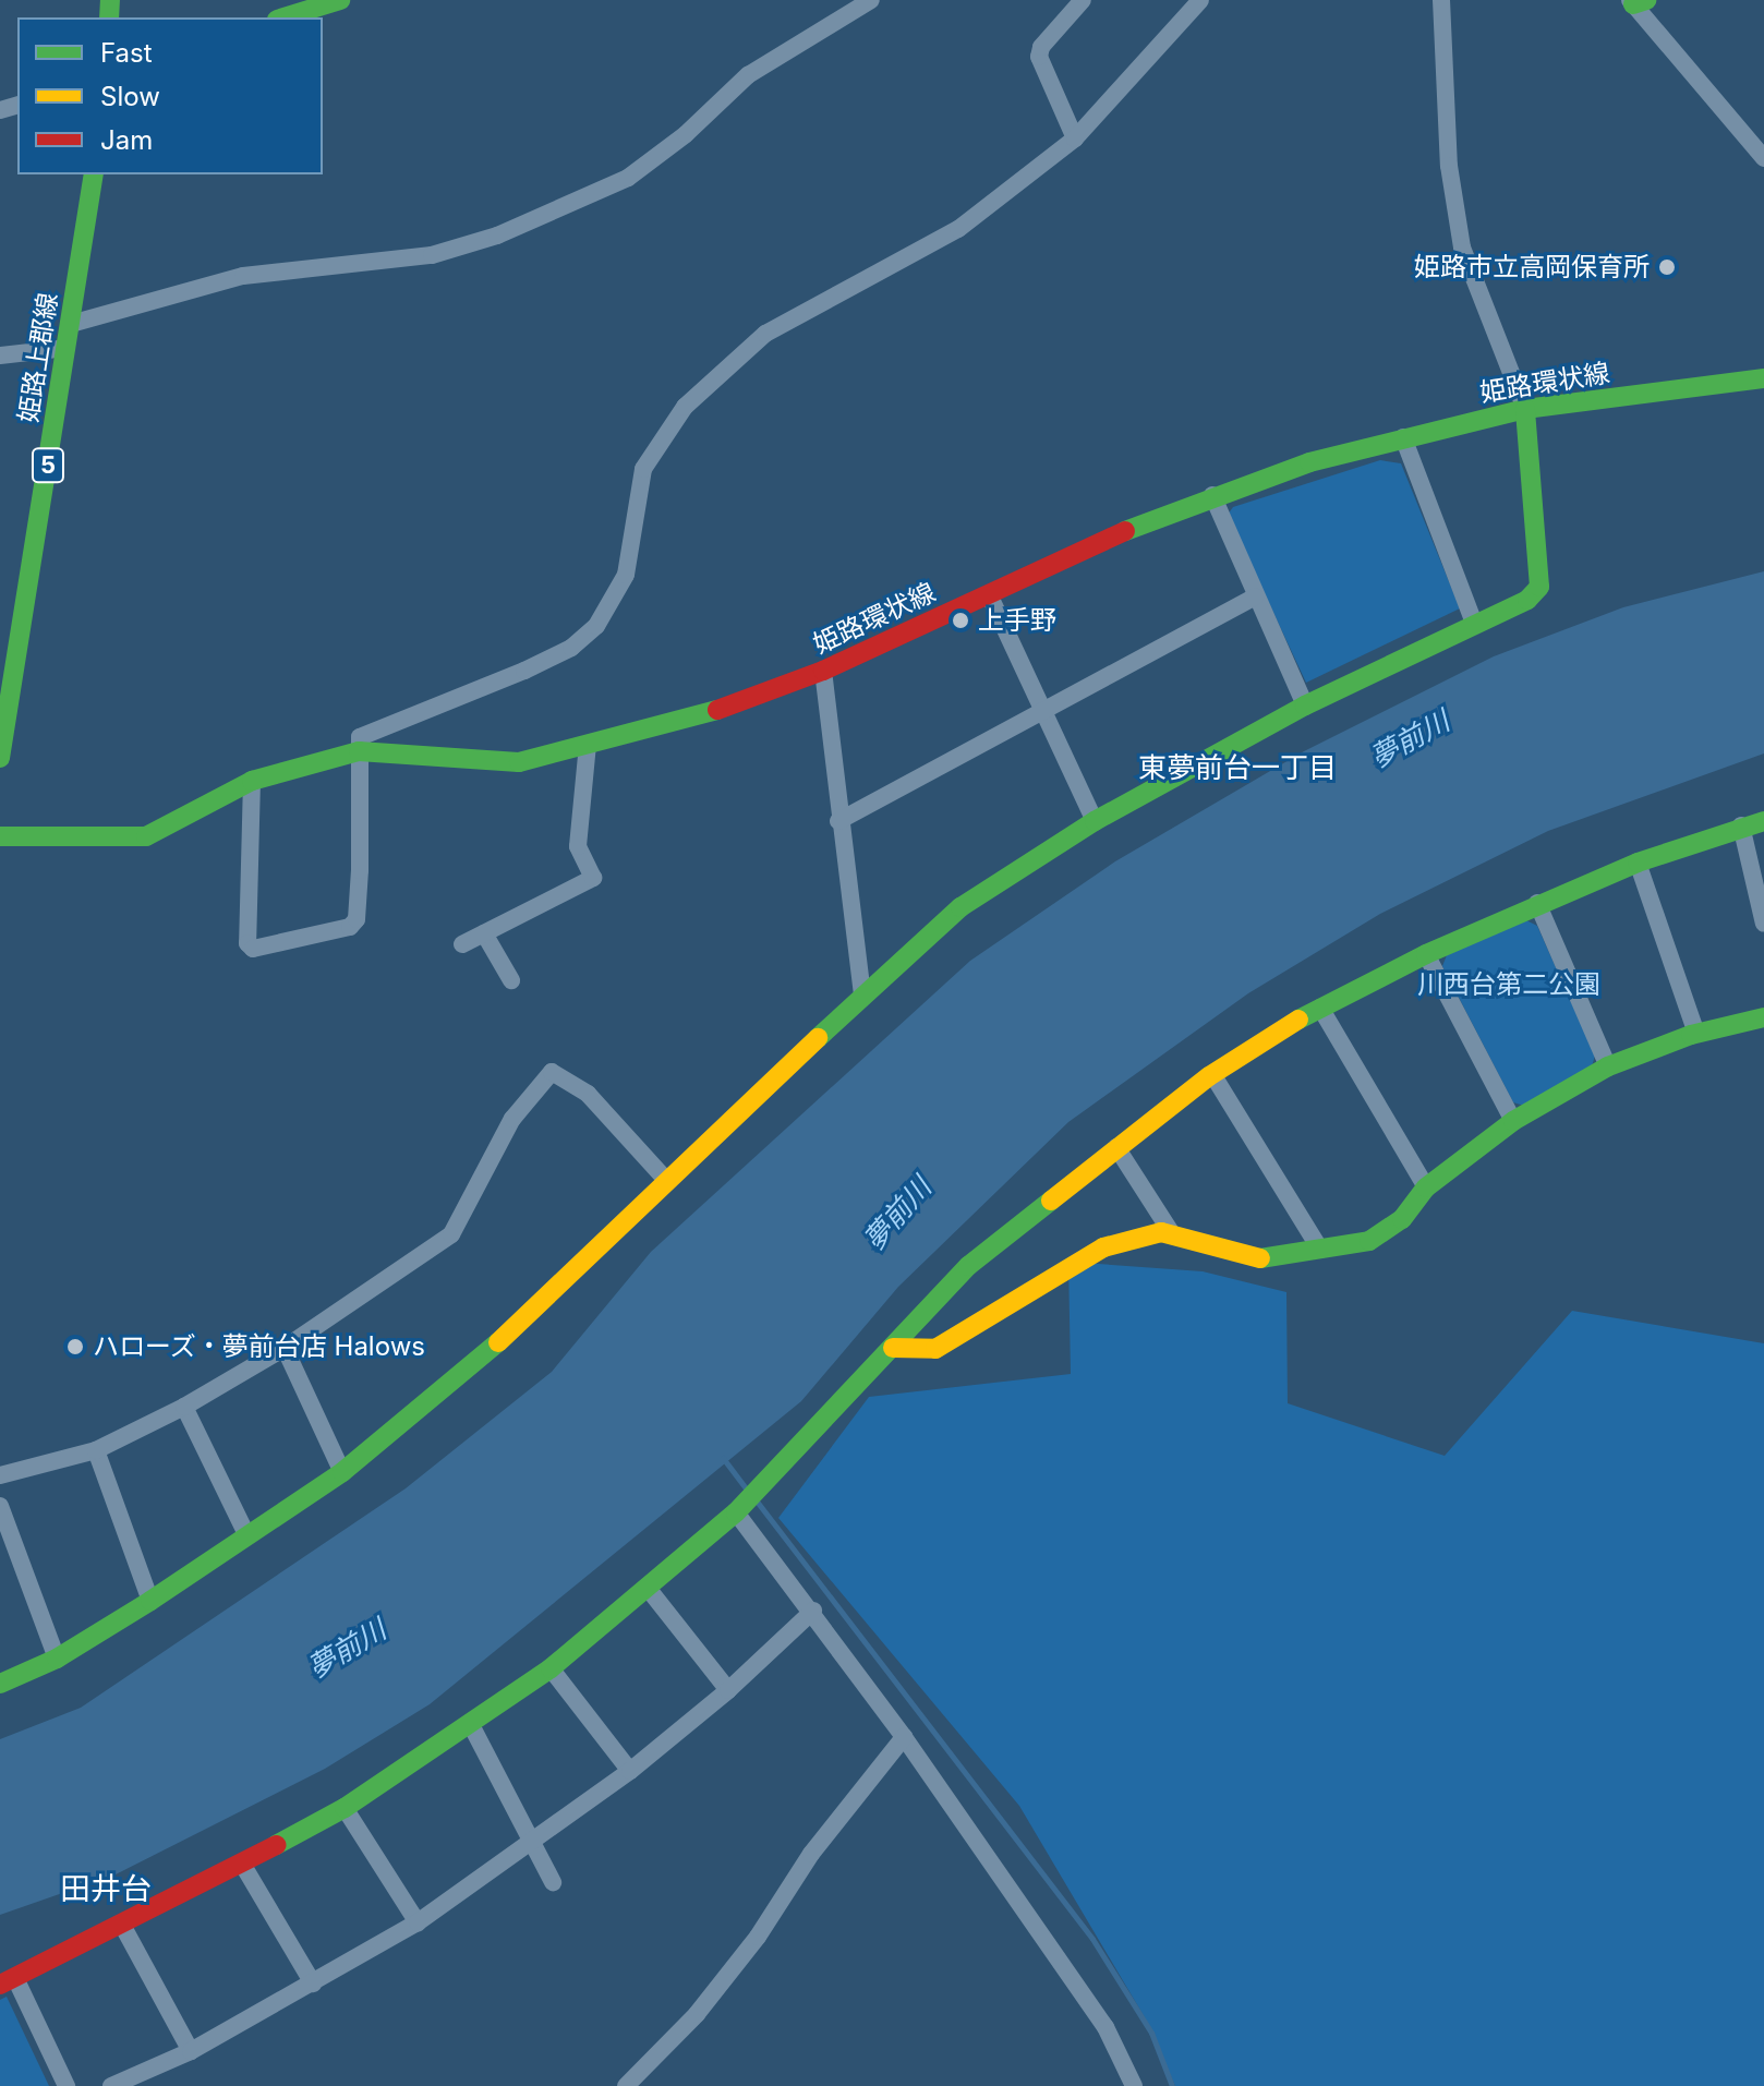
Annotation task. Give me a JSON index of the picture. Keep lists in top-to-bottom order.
{
  "streets": {
    "street": ["姫路上郡線", "姫路環状線", "5"]
  },
  "districts": ["東夢前台一丁目", "田井台"],
  "water": ["夢前川"],
  "parks": ["川西台第二公園"],
  "places": ["姫路市立高岡保育所", "上手野", "ハローズ・夢前台店 Halows"],
  "legend": ["Fast", "Slow", "Jam"]
}
